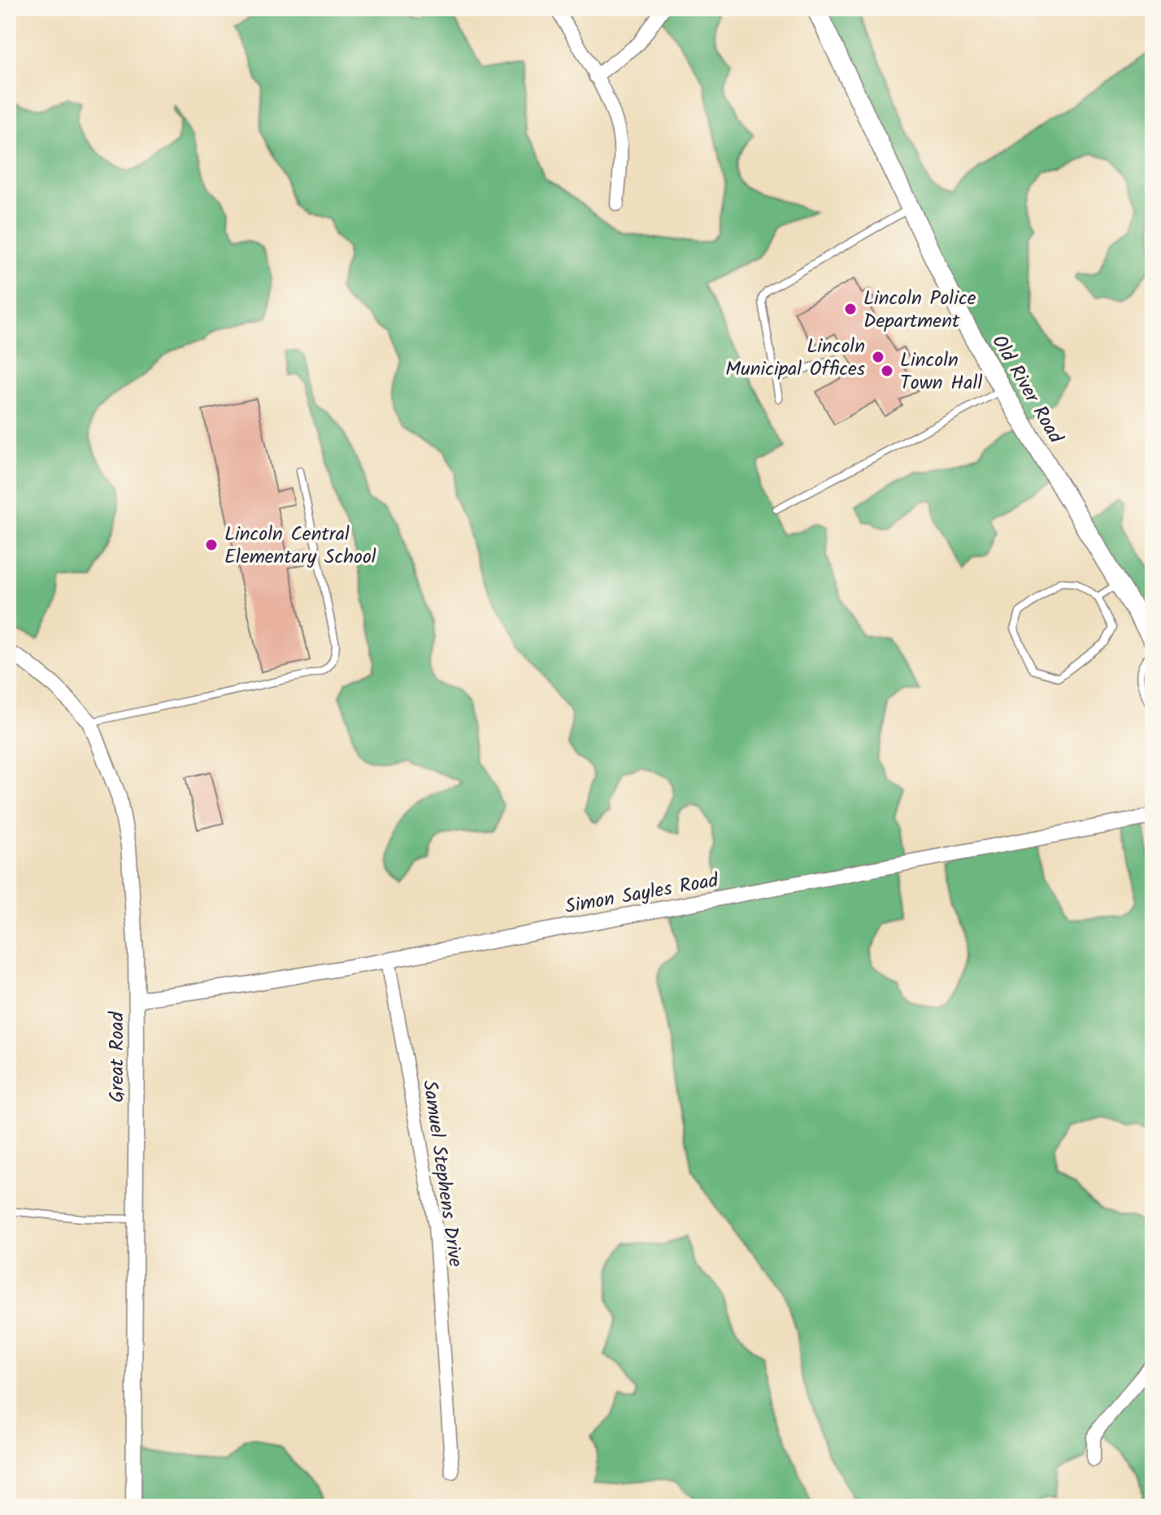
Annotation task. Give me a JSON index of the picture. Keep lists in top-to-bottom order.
{
  "streets": {
    "main road": ["Old River Road"],
    "street": ["Simon Sayles Road", "Great Road", "Samuel Stephens Drive"]
  },
  "crossings": [
    ["Simon Sayles Road", "Great Road"],
    ["Simon Sayles Road", "Samuel Stephens Drive"]
  ],
  "places": [
    "Lincoln Police Department",
    "Lincoln Municipal Offices",
    "Lincoln Town Hall",
    "Lincoln Central Elementary School"
  ]
}
